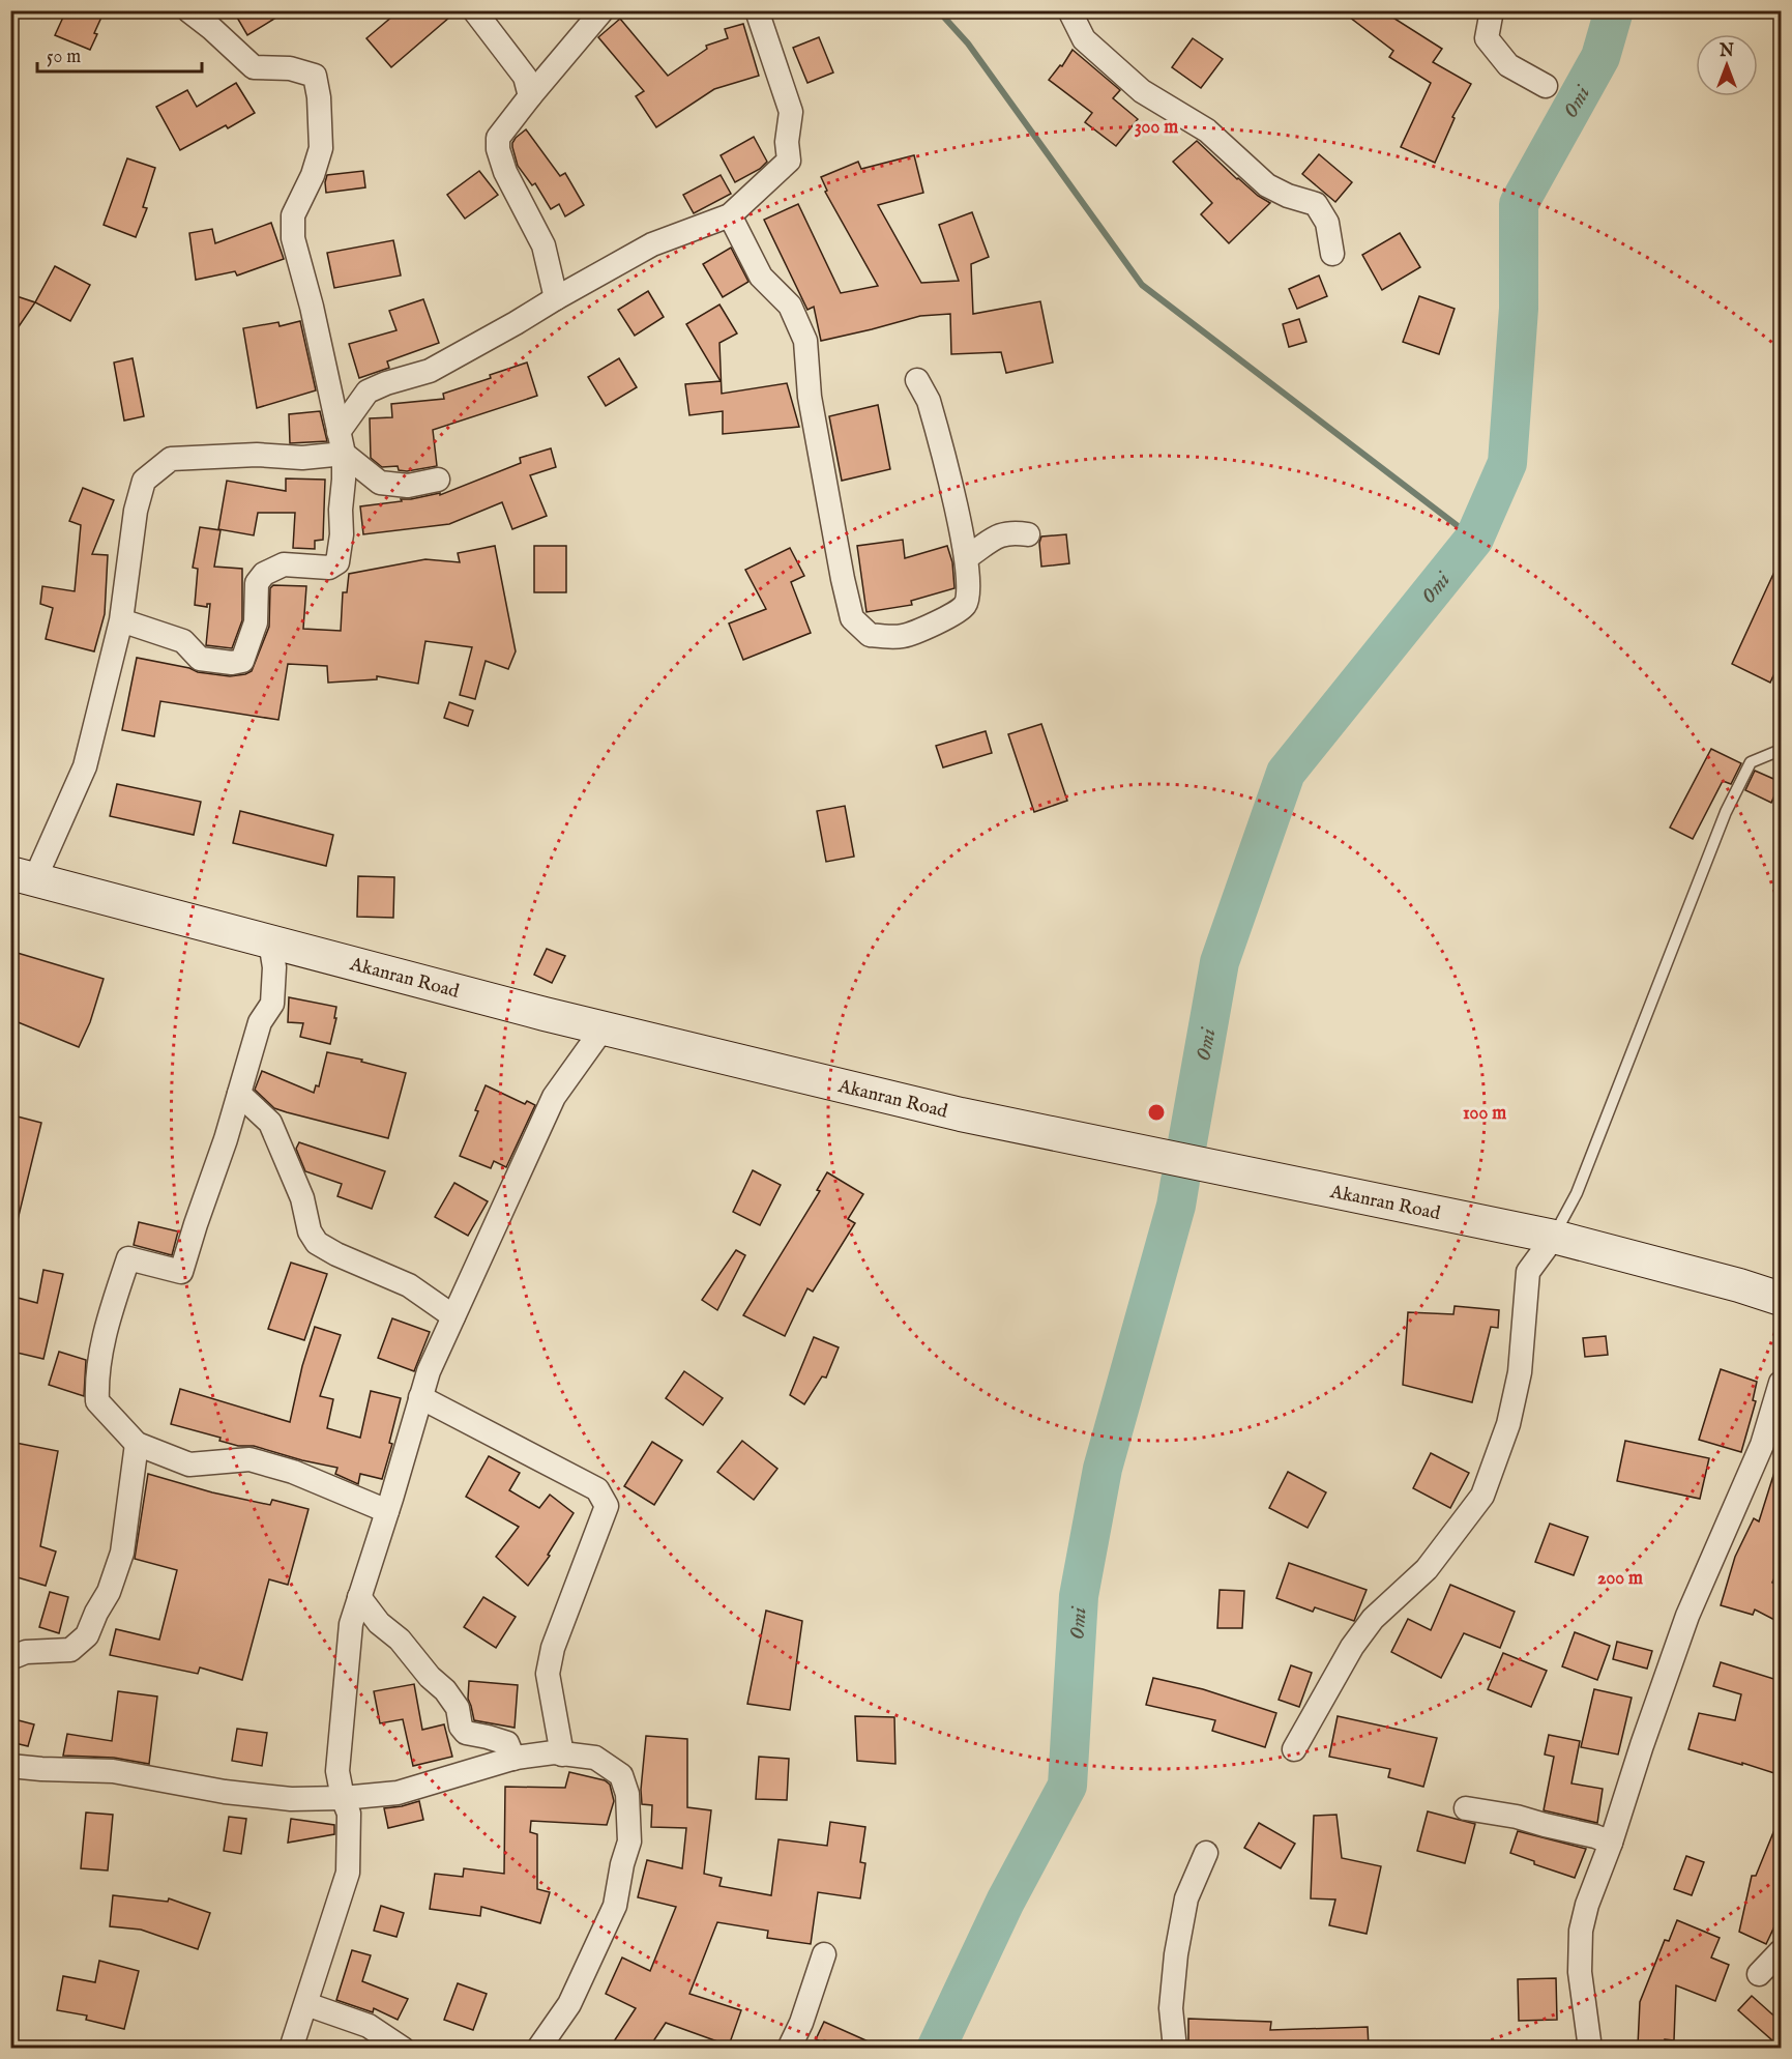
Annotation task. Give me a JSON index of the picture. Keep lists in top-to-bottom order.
{
  "streets": {
    "main road": ["Akanran Road"]
  },
  "water": ["Omi"],
  "scale_bar": "50 m",
  "north": "top",
  "rings": ["300 m", "100 m", "200 m"]
}
